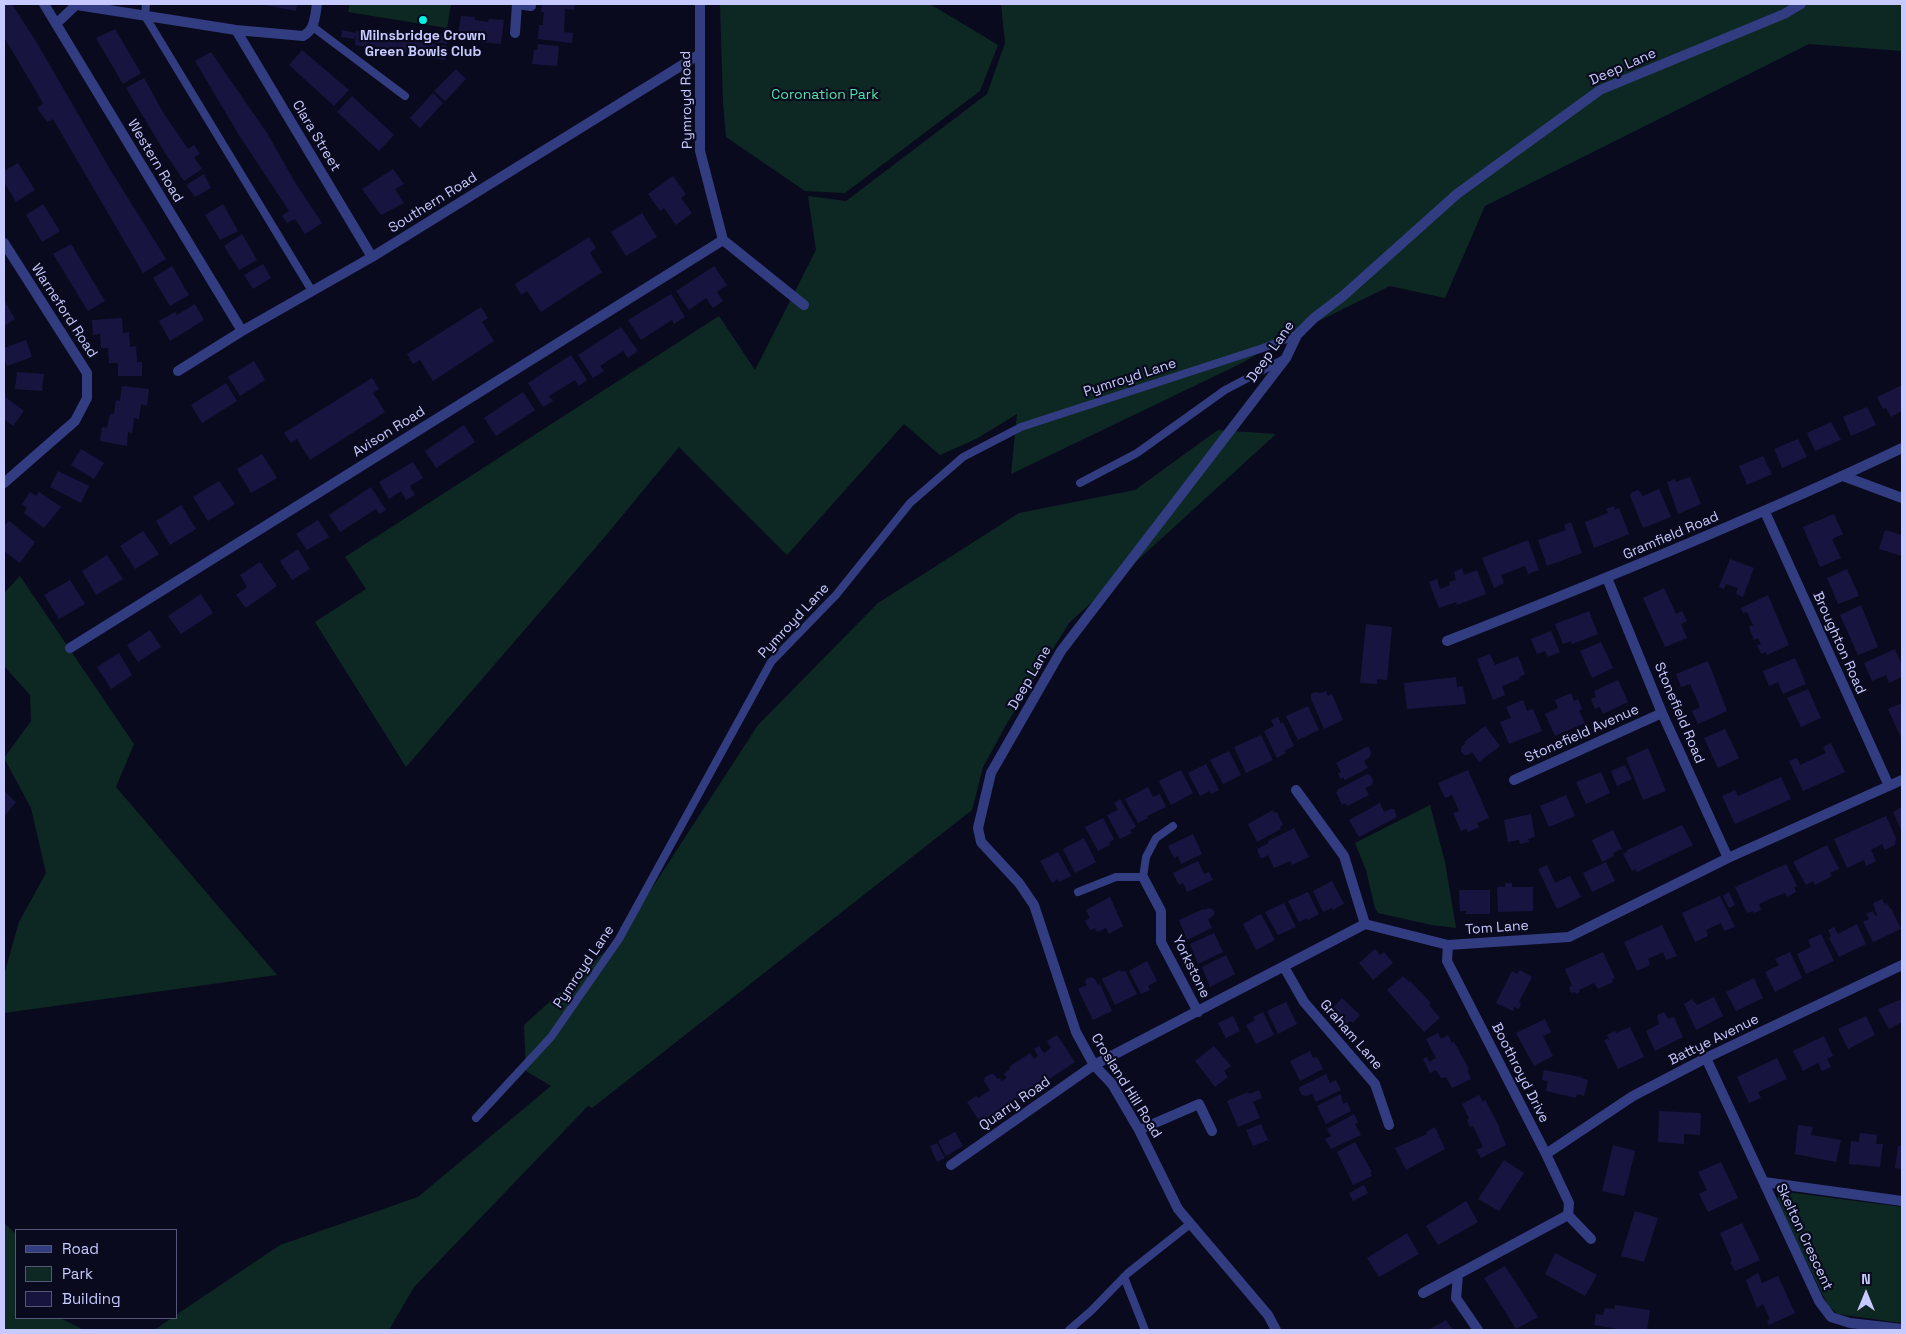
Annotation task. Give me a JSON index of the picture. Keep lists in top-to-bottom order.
{
  "streets": {
    "street": [
      "Deep Lane",
      "Pymroyd Road",
      "Clara Street",
      "Western Road",
      "Southern Road",
      "Warneford Road",
      "Avison Road",
      "Gramfield Road",
      "Broughton Road",
      "Stonefield Road",
      "Stonefield Avenue",
      "Tom Lane",
      "Yorkstone",
      "Graham Lane",
      "Battye Avenue",
      "Boothroyd Drive",
      "Crosland Hill Road",
      "Quarry Road",
      "Skelton Crescent"
    ],
    "lane": ["Pymroyd Lane"]
  },
  "crossings": [
    ["Deep Lane", "Pymroyd Lane"],
    ["Deep Lane", "Crosland Hill Road"],
    ["Pymroyd Road", "Southern Road"],
    ["Pymroyd Road", "Avison Road"],
    ["Clara Street", "Southern Road"],
    ["Western Road", "Southern Road"],
    ["Gramfield Road", "Broughton Road"],
    ["Gramfield Road", "Stonefield Road"],
    ["Broughton Road", "Tom Lane"],
    ["Stonefield Road", "Stonefield Avenue"],
    ["Stonefield Road", "Tom Lane"],
    ["Tom Lane", "Boothroyd Drive"],
    ["Battye Avenue", "Boothroyd Drive"],
    ["Battye Avenue", "Skelton Crescent"],
    ["Crosland Hill Road", "Quarry Road"]
  ],
  "parks": ["Coronation Park"],
  "places": ["Milnsbridge Crown Green Bowls Club"],
  "legend": ["Road", "Park", "Building"],
  "north": "top"
}
